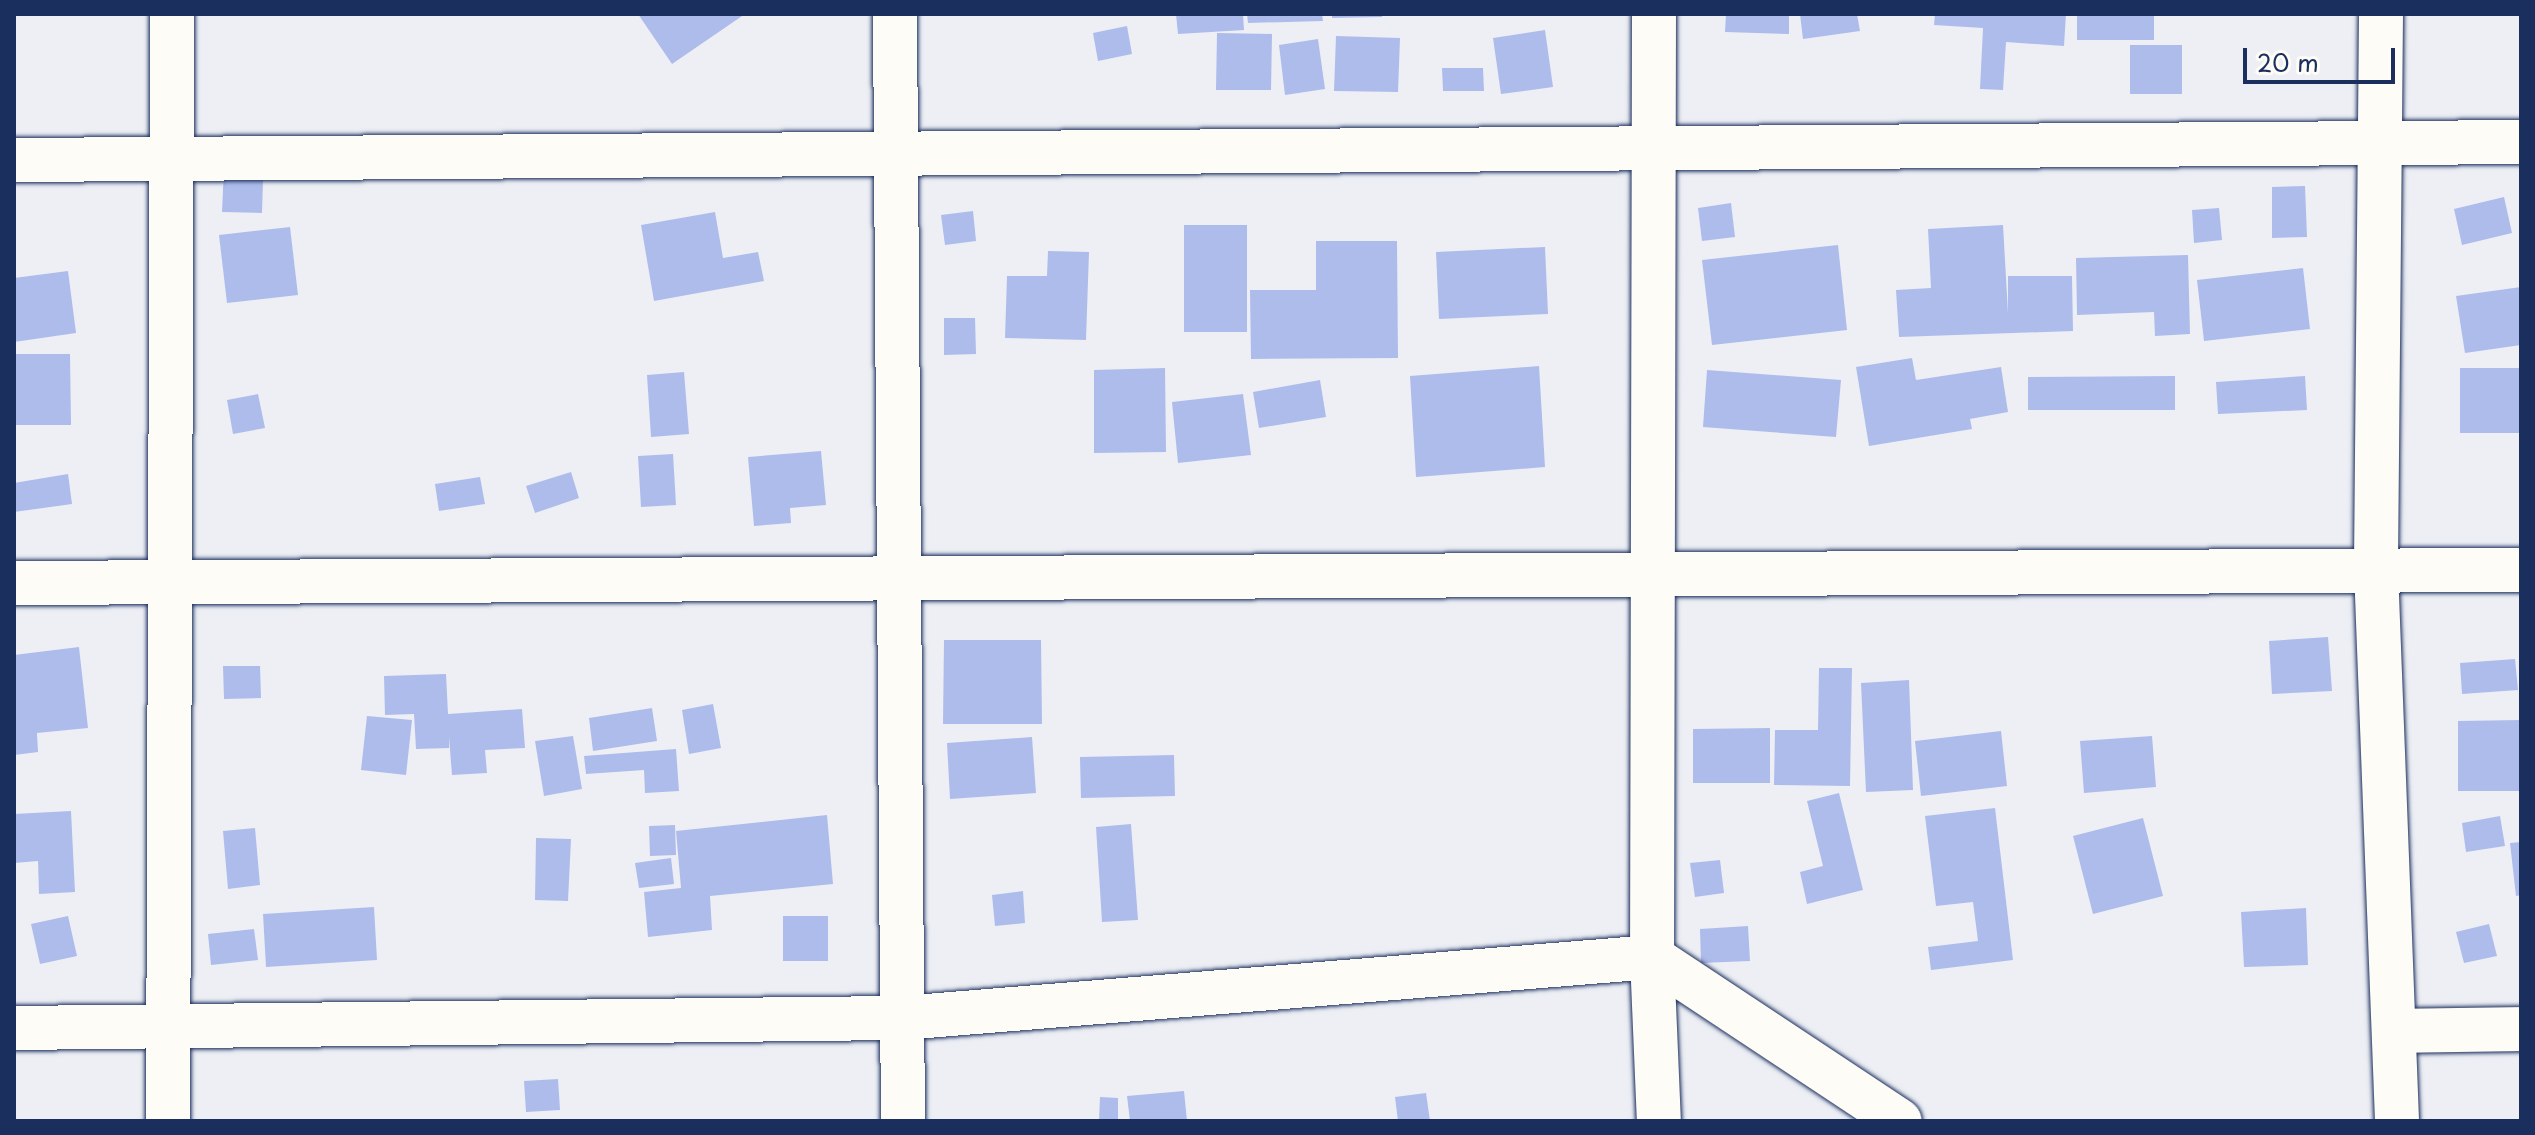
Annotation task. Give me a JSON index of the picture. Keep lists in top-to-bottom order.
{
  "scale_bar": "20 m"
}
